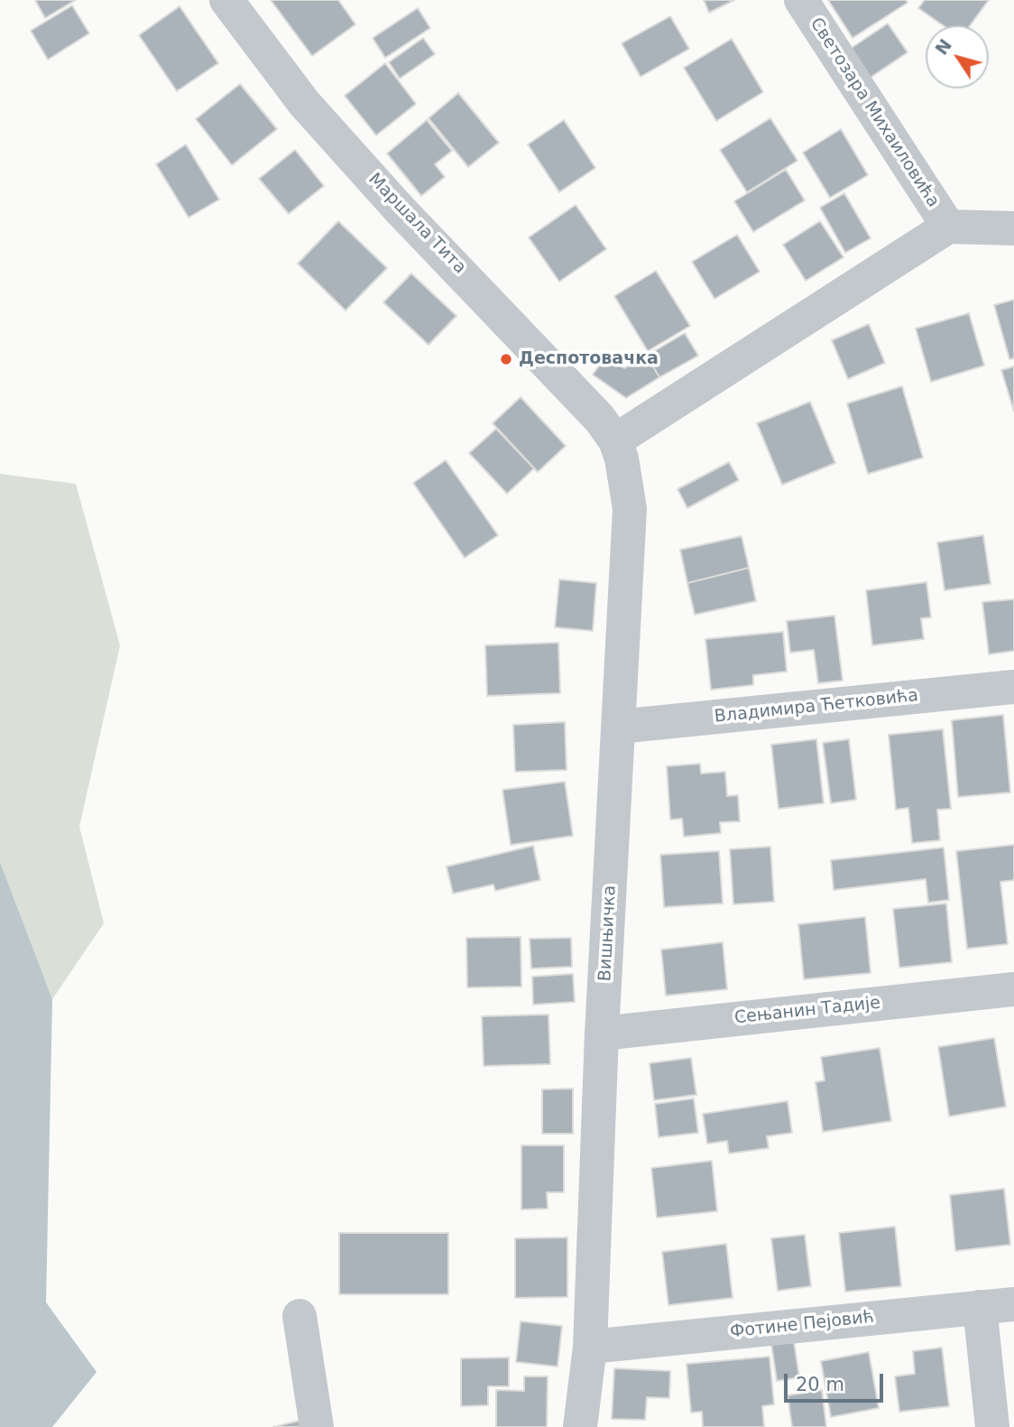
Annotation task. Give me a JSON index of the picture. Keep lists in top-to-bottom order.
{
  "streets": {
    "street": [
      "Светозара Михаиловића",
      "Маршала Тита",
      "Владимира Ћетковића",
      "Вишњичка",
      "Сењанин Тадије",
      "Фотине Пејовић"
    ]
  },
  "crossings": [
    ["Маршала Тита", "Вишњичка"],
    ["Владимира Ћетковића", "Вишњичка"],
    ["Вишњичка", "Сењанин Тадије"],
    ["Вишњичка", "Фотине Пејовић"]
  ],
  "places": ["Деспотовачка"],
  "scale_bar": "20 m",
  "north": "top left"
}
